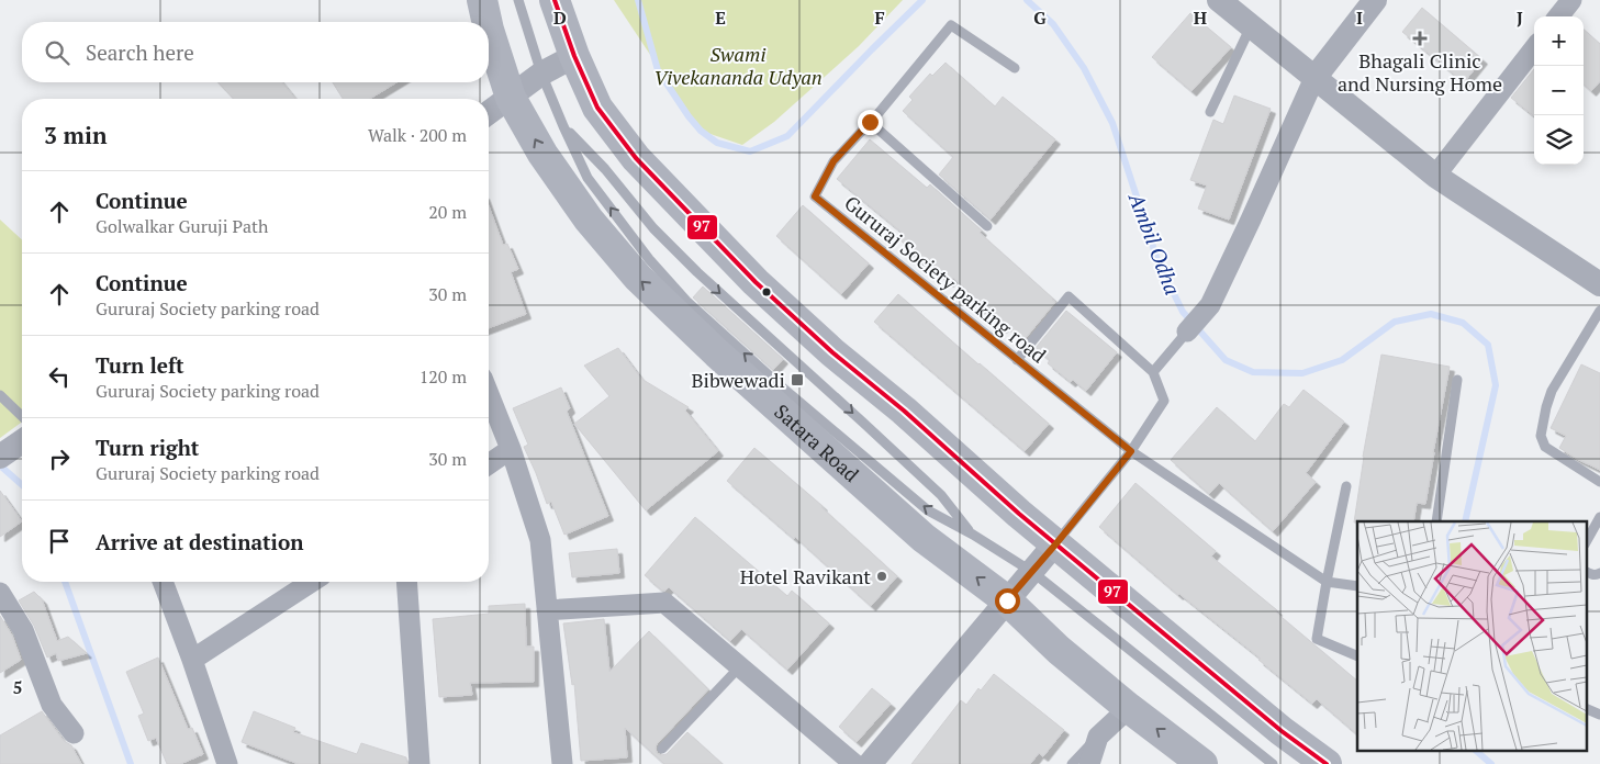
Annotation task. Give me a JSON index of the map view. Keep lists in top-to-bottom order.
{
  "streets": {
    "highway": ["Satara Road"],
    "lane": ["Gururaj Society parking road"]
  },
  "water": ["Ambil Odha"],
  "parks": ["Swami Vivekananda Udyan"],
  "places": {
    "health": ["Bhagali Clinic and Nursing Home"],
    "transit": ["Bibwewadi"],
    "other": ["Hotel Ravikant"]
  },
  "lines": ["transit line 97"],
  "page": {
    "map_buttons": ["+", "−"],
    "search": "Search here",
    "heading": ["3 min", "Walk · 200 m"],
    "list": [
      ["Continue", "Golwalkar Guruji Path", "20 m"],
      ["Continue", "Gururaj Society parking road", "30 m"],
      ["Turn left", "Gururaj Society parking road", "120 m"],
      ["Turn right", "Gururaj Society parking road", "30 m"],
      "Arrive at destination"
    ]
  },
  "grid": {
    "columns": [
      "D",
      "E",
      "F",
      "G",
      "H",
      "I",
      "J"
    ],
    "rows": ["5"]
  }
}
